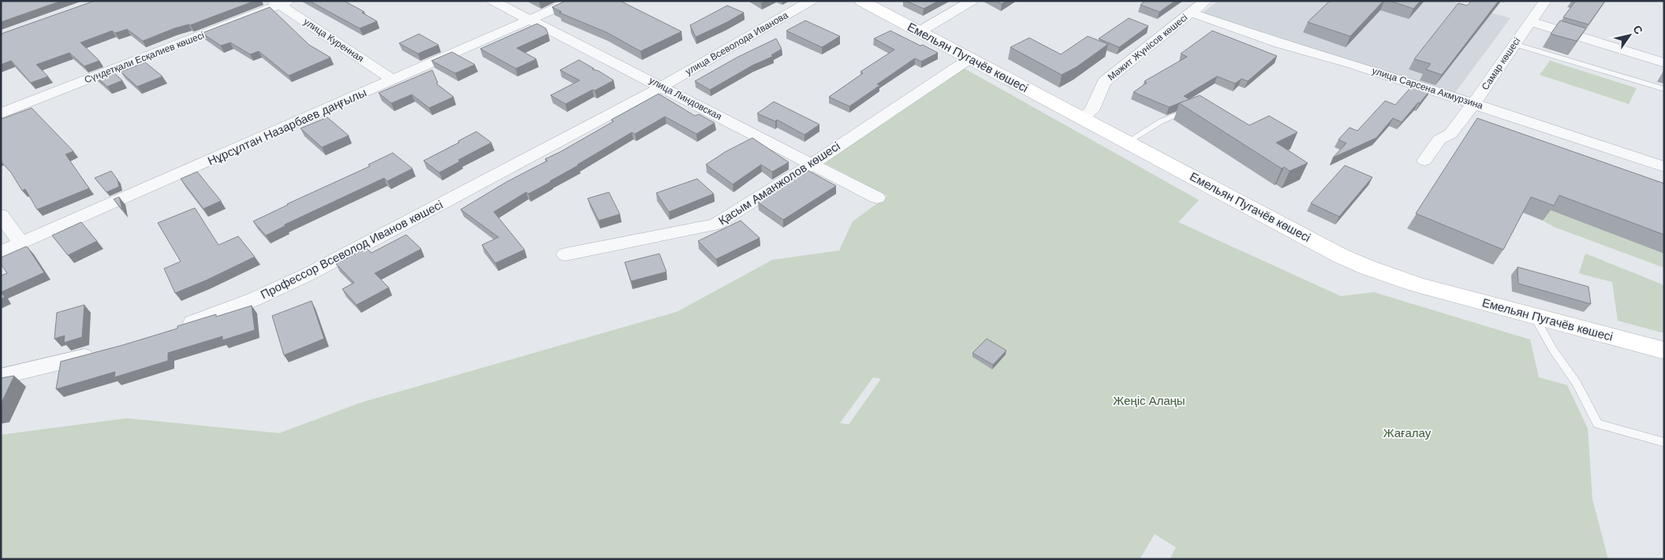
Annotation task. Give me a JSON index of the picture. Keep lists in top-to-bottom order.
{
  "streets": {
    "street": [
      "улица Куренная",
      "улица Всеволода Иванова",
      "Мәжит Жүнісов көшесі",
      "Сүндетқали Есқалиев көшесі",
      "Емельян Пугачёв көшесі",
      "Самар көшесі",
      "улица Сарсена Акмурзина",
      "улица Линдовская",
      "Нұрсұлтан Назарбаев даңғылы",
      "Қасым Аманжолов көшесі",
      "Профессор Всеволод Иванов көшесі"
    ]
  },
  "crossings": [
    ["улица Куренная", "Сүндетқали Есқалиев көшесі"],
    ["улица Куренная", "Нұрсұлтан Назарбаев даңғылы"],
    ["улица Всеволода Иванова", "улица Линдовская"],
    ["улица Всеволода Иванова", "Профессор Всеволод Иванов көшесі"],
    ["Мәжит Жүнісов көшесі", "Емельян Пугачёв көшесі"],
    ["Мәжит Жүнісов көшесі", "улица Сарсена Акмурзина"],
    ["Емельян Пугачёв көшесі", "Қасым Аманжолов көшесі"],
    ["Самар көшесі", "улица Сарсена Акмурзина"],
    ["улица Линдовская", "Нұрсұлтан Назарбаев даңғылы"],
    ["улица Линдовская", "Қасым Аманжолов көшесі"],
    ["улица Линдовская", "Профессор Всеволод Иванов көшесі"]
  ],
  "parks": ["Жеңіс Алаңы", "Жағалау"],
  "north": "top right"
}
